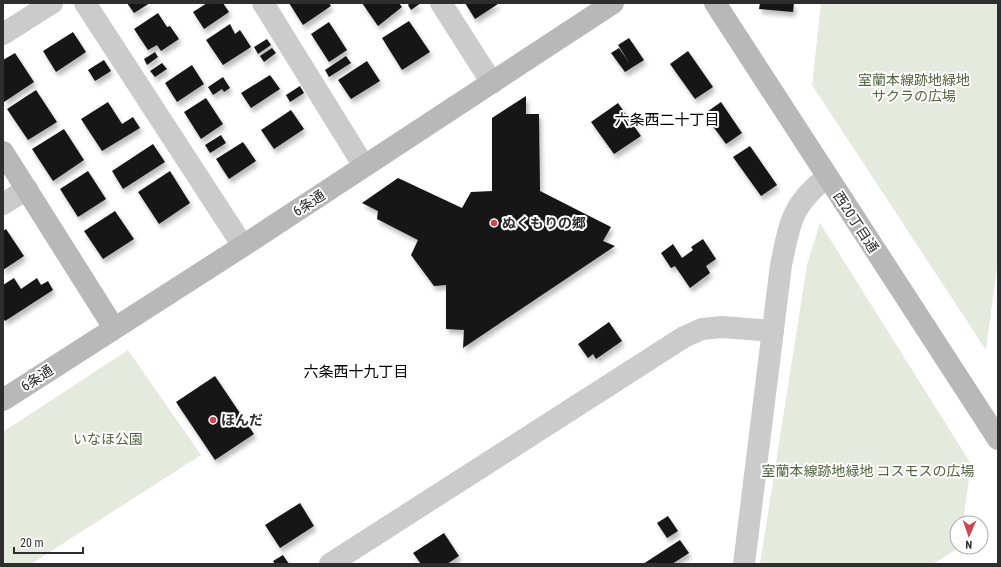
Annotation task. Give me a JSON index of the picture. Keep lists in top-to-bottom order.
{
  "streets": {
    "street": ["6条通", "西20丁目通"]
  },
  "districts": ["六条西二十丁目", "六条西十九丁目"],
  "parks": ["室蘭本線跡地緑地 サクラの広場", "いなほ公園", "室蘭本線跡地緑地 コスモスの広場"],
  "places": ["ぬくもりの郷", "ほんだ"],
  "scale_bar": "20 m",
  "north": "bottom"
}
